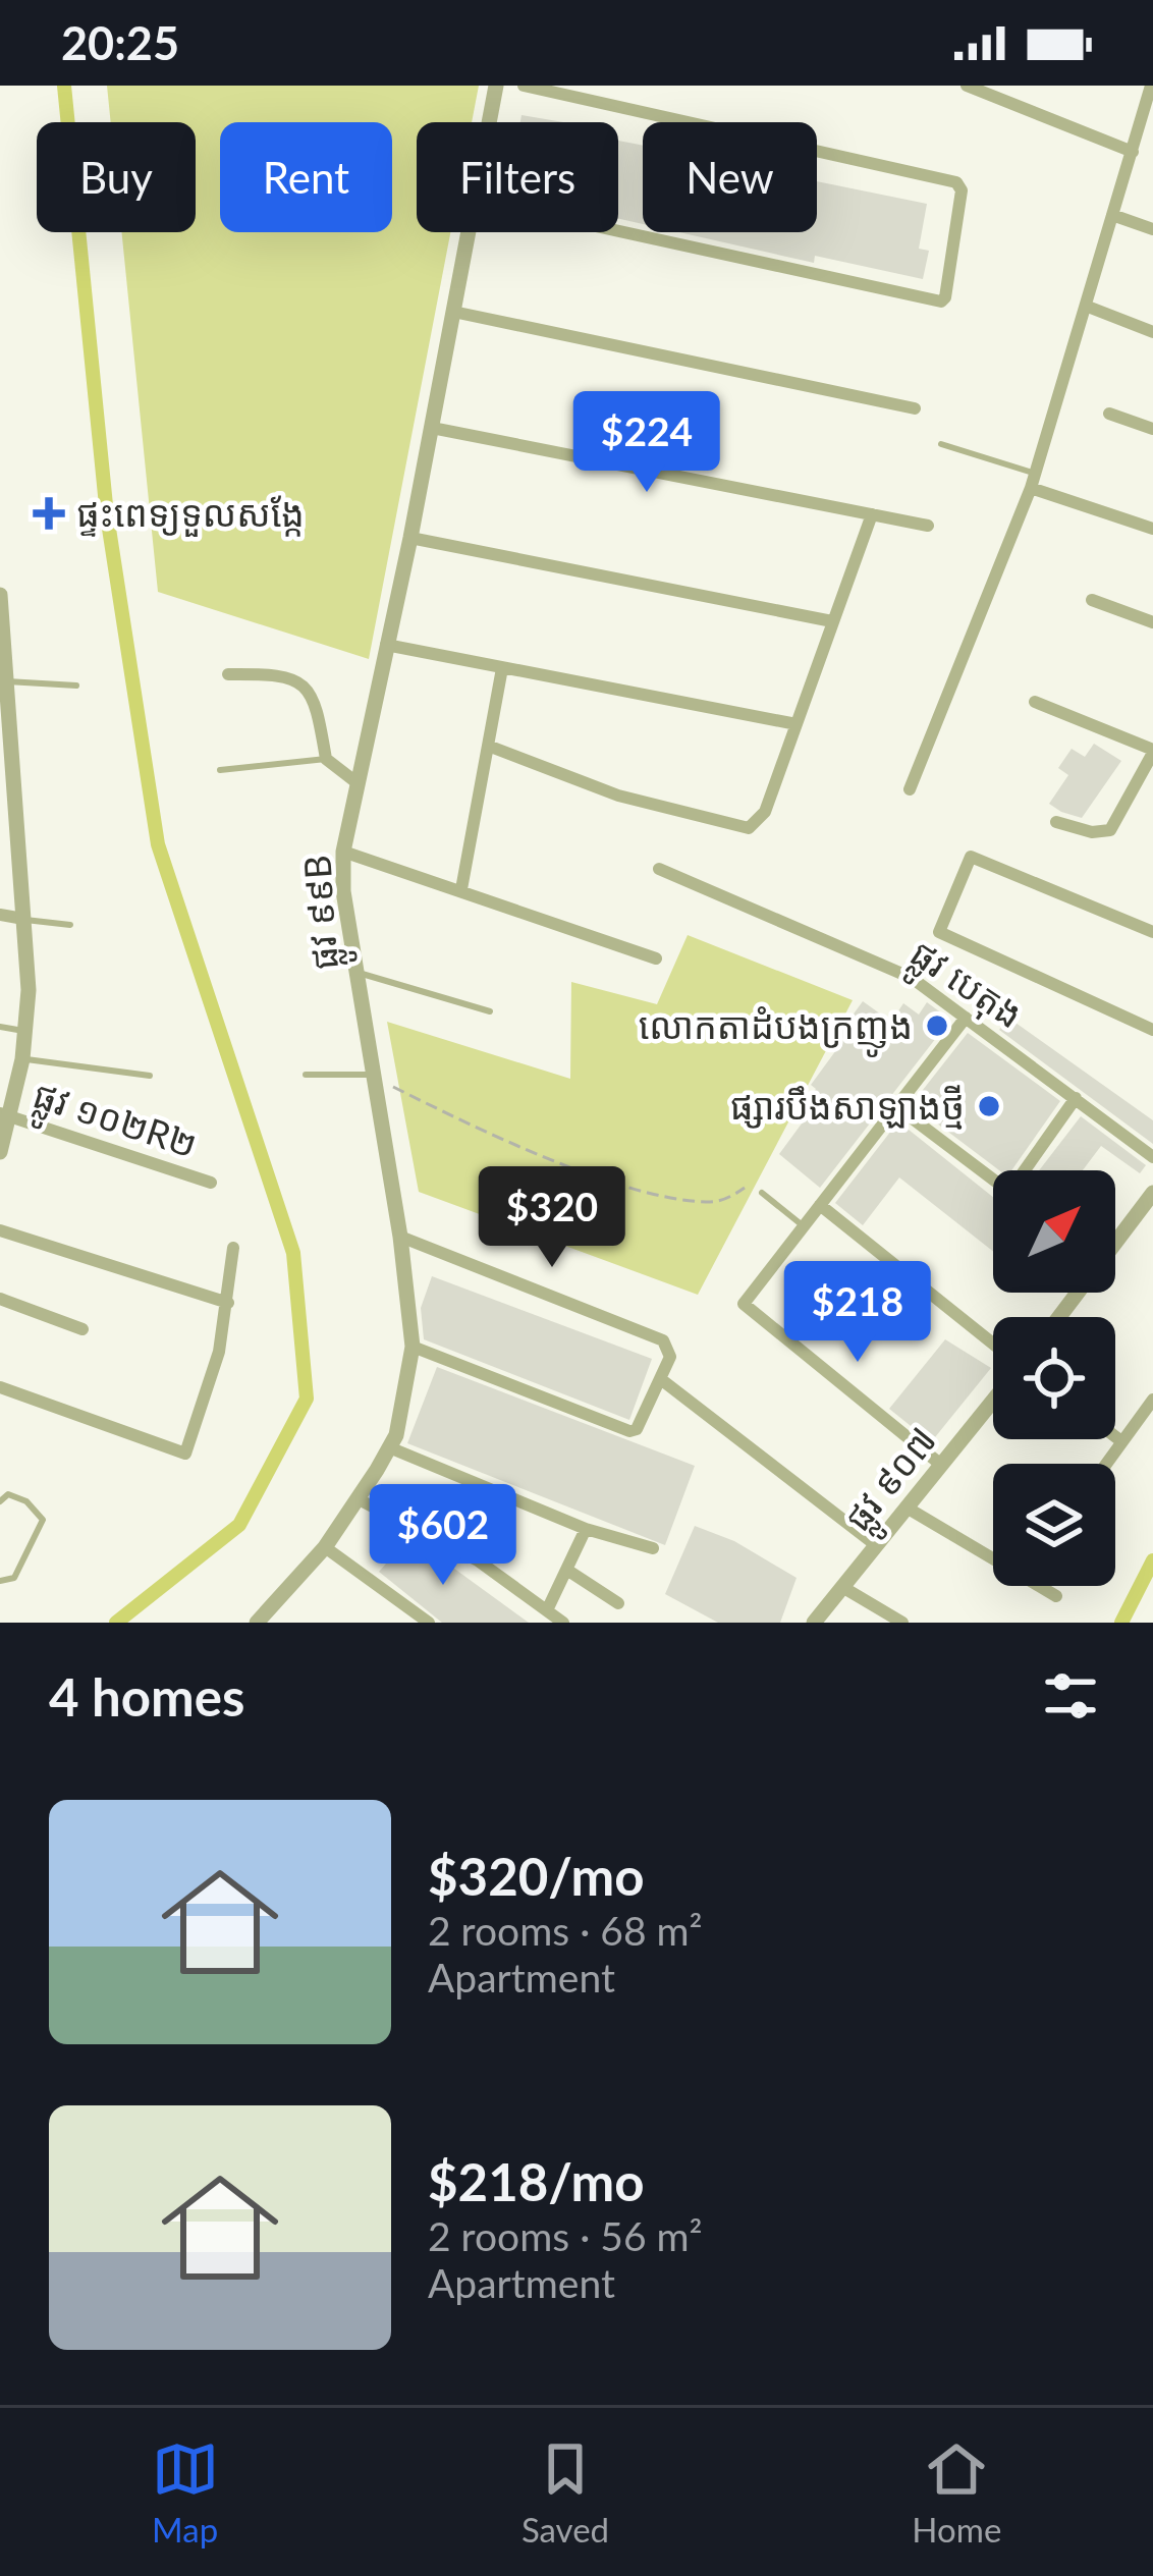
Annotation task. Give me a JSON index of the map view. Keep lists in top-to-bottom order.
{
  "streets": {
    "street": [
      "ផ្លូវ ៩៩B",
      "ផ្លូវ បេតុង",
      "ផ្លូវ ១០២R២",
      "ផ្លូវ ៩០៧"
    ]
  },
  "places": {
    "health": ["ផ្ទះពេទ្យទួលសង្កែ"],
    "other": ["លោកតាដំបងក្រញូង", "ផ្សារបឹងសាឡាងថ្មី"]
  },
  "north": "top right",
  "page": {
    "status": "20:25",
    "chip": [
      "Buy",
      "Rent",
      "Filters",
      "New"
    ],
    "price": [
      "$224",
      "$320",
      "$218",
      "$602"
    ],
    "heading": "4 homes",
    "list": [
      {
        "name": "$320/mo",
        "note": "2 rooms · 68 m² · Apartment"
      },
      {
        "name": "$218/mo",
        "note": "2 rooms · 56 m² · Apartment"
      }
    ],
    "tabs": ["Map", "Saved", "Home"]
  }
}
